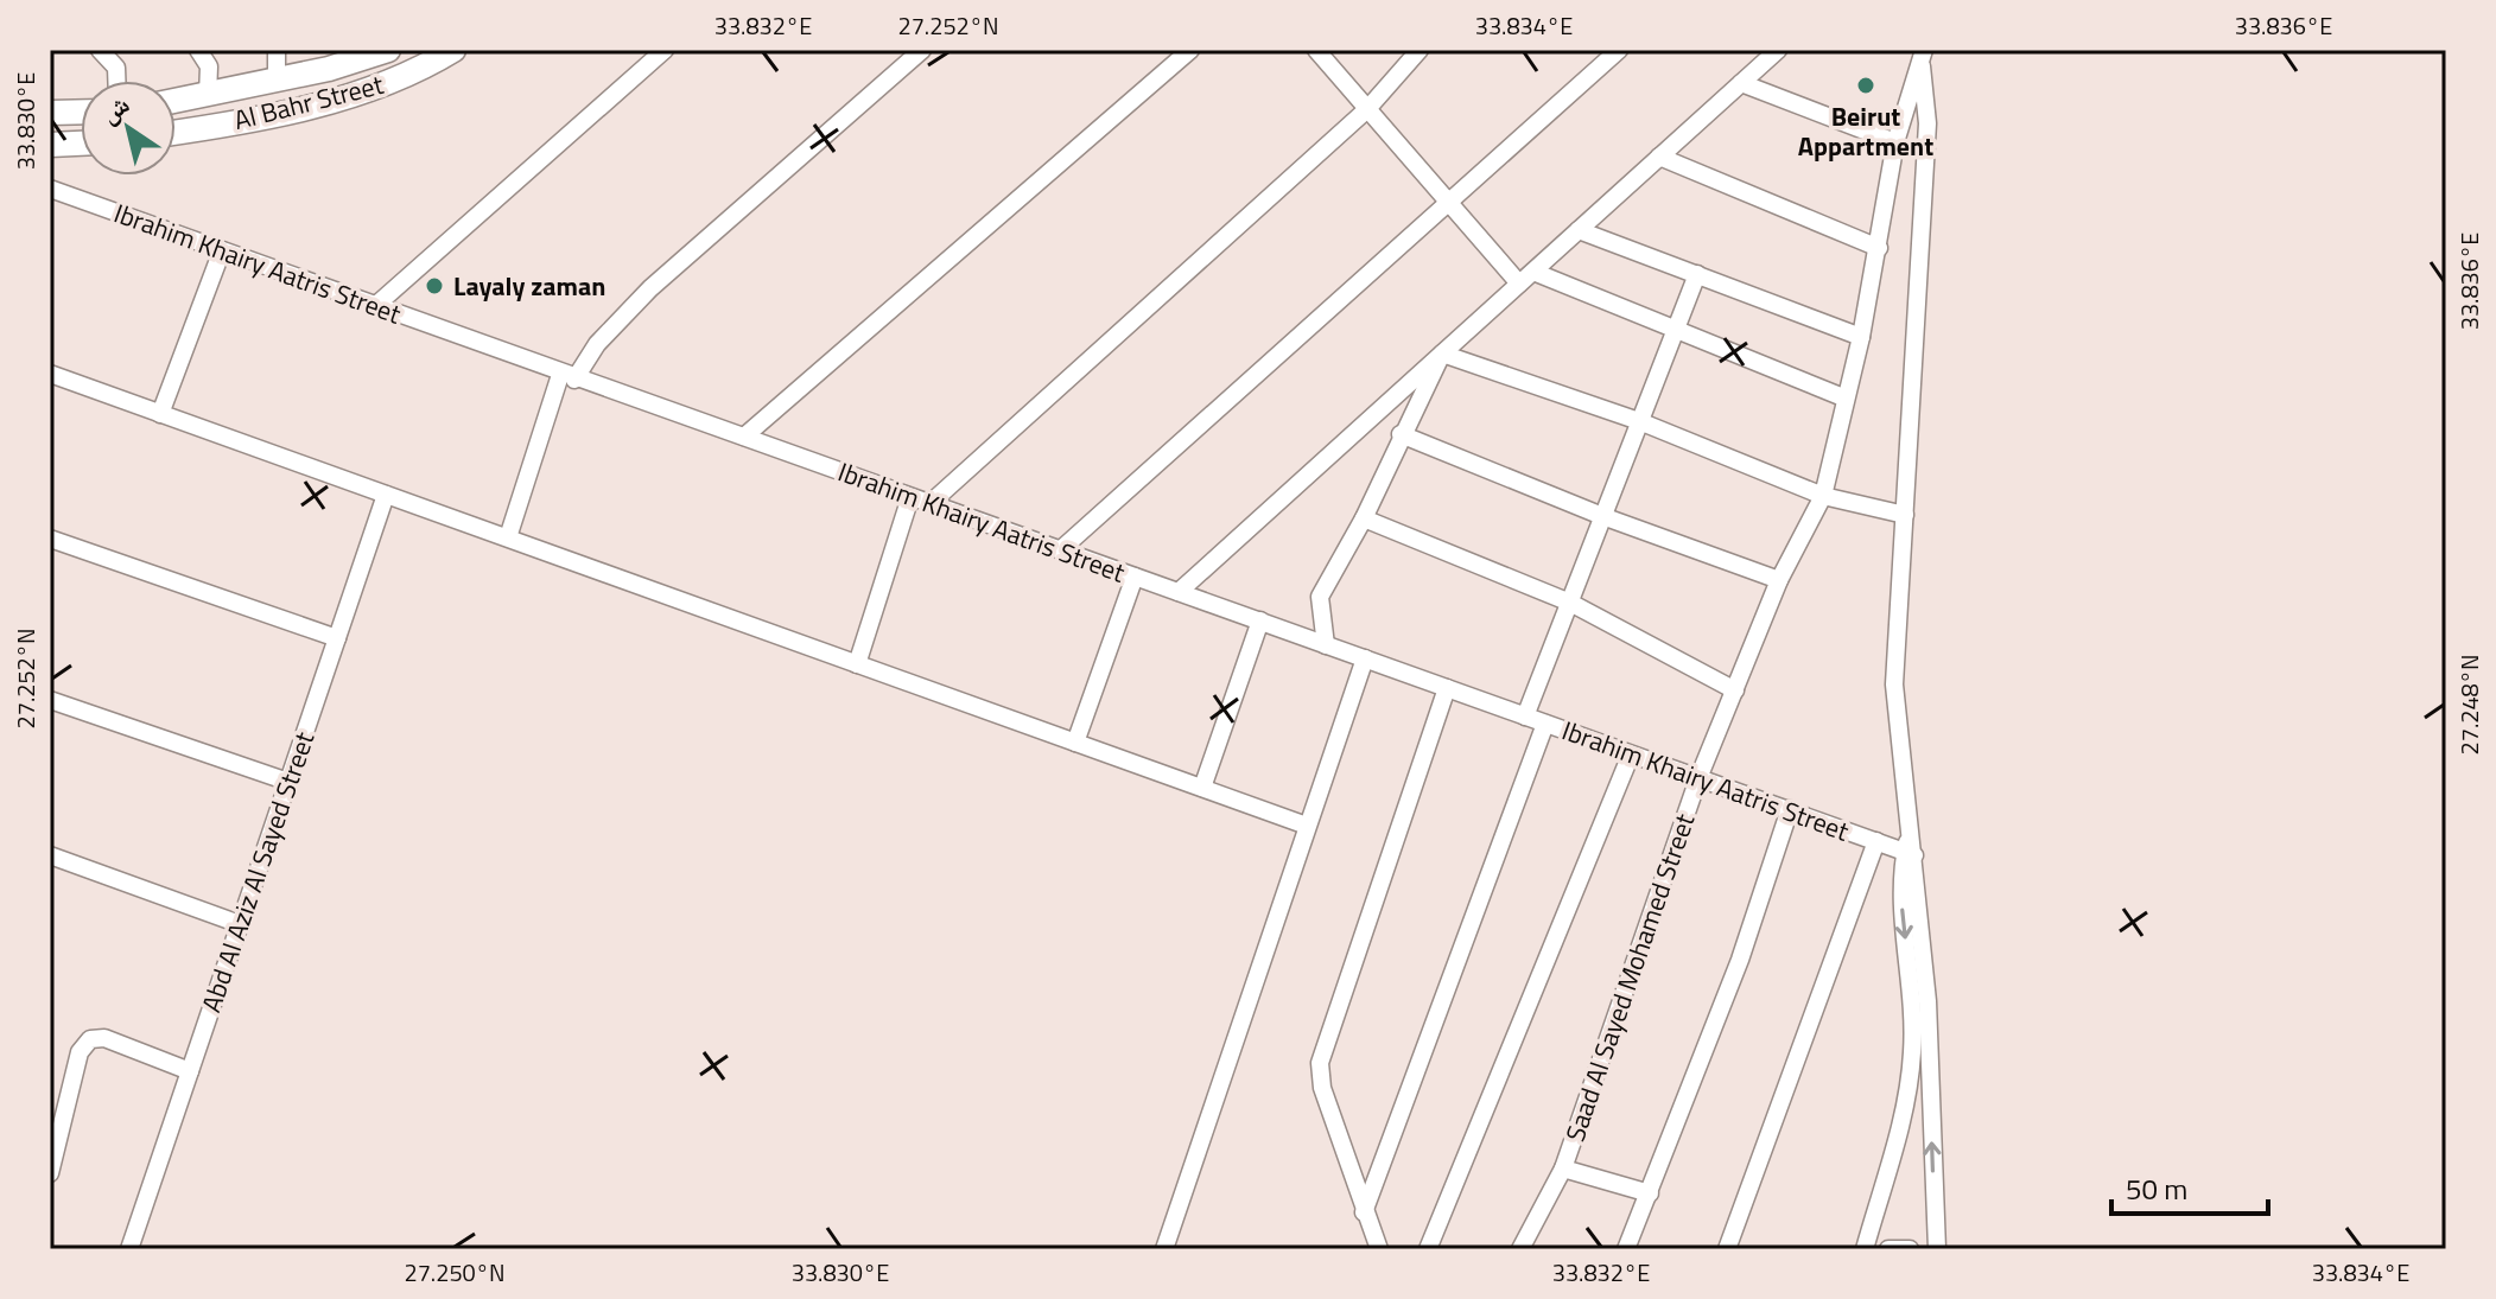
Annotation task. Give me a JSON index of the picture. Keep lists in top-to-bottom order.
{
  "streets": {
    "main road": ["Al Bahr Street"],
    "street": ["Ibrahim Khairy Aatris Street", "Abd Al Aziz Al Sayed Street", "Saad Al Sayed Mohamed Street"]
  },
  "crossings": [
    ["Ibrahim Khairy Aatris Street", "Saad Al Sayed Mohamed Street"]
  ],
  "places": ["Beirut Appartment", "Layaly zaman"],
  "scale_bar": "50 m",
  "north": "top left",
  "coordinates": [
    "33.832°E",
    "27.252°N",
    "33.834°E",
    "33.836°E",
    "33.830°E",
    "27.248°N",
    "27.250°N"
  ]
}
